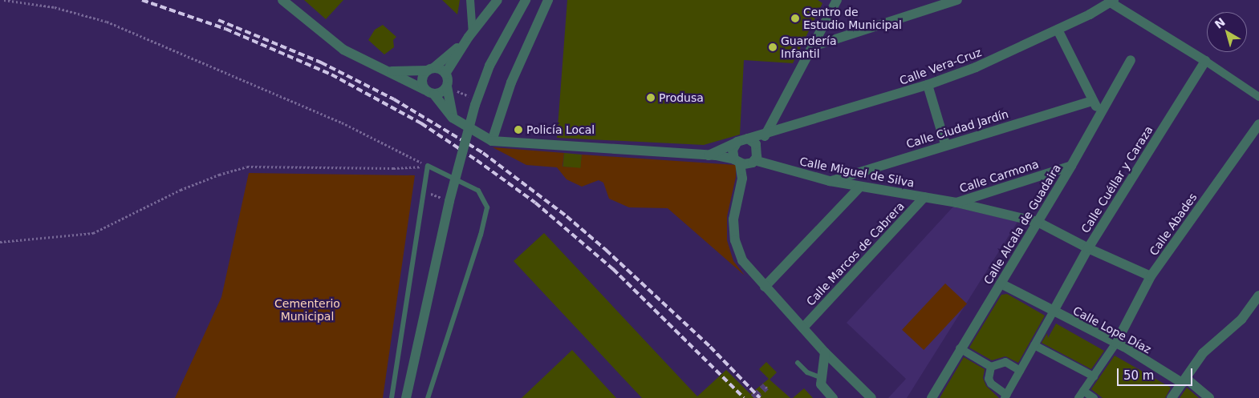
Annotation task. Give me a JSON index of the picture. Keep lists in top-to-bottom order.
{
  "streets": {
    "street": [
      "Calle Vera-Cruz",
      "Calle Ciudad Jardín",
      "Calle Miguel de Silva",
      "Calle Carmona",
      "Calle Cuéllar y Caraza",
      "Calle Alcala de Guadaira",
      "Calle Abades",
      "Calle Marcos de Cabrera",
      "Calle Lope Díaz"
    ]
  },
  "crossings": [
    ["Calle Vera-Cruz", "Calle Miguel de Silva"],
    ["Calle Ciudad Jardín", "Calle Miguel de Silva"],
    ["Calle Miguel de Silva", "Calle Carmona"],
    ["Calle Miguel de Silva", "Calle Cuéllar y Caraza"],
    ["Calle Miguel de Silva", "Calle Alcala de Guadaira"],
    ["Calle Miguel de Silva", "Calle Abades"],
    ["Calle Miguel de Silva", "Calle Marcos de Cabrera"],
    ["Calle Carmona", "Calle Alcala de Guadaira"],
    ["Calle Cuéllar y Caraza", "Calle Lope Díaz"],
    ["Calle Alcala de Guadaira", "Calle Lope Díaz"],
    ["Calle Abades", "Calle Lope Díaz"]
  ],
  "parks": ["Cementerio Municipal"],
  "places": [
    "Centro de Estudio Municipal",
    "Guardería Infantil",
    "Produsa",
    "Policía Local"
  ],
  "scale_bar": "50 m",
  "north": "top left"
}
